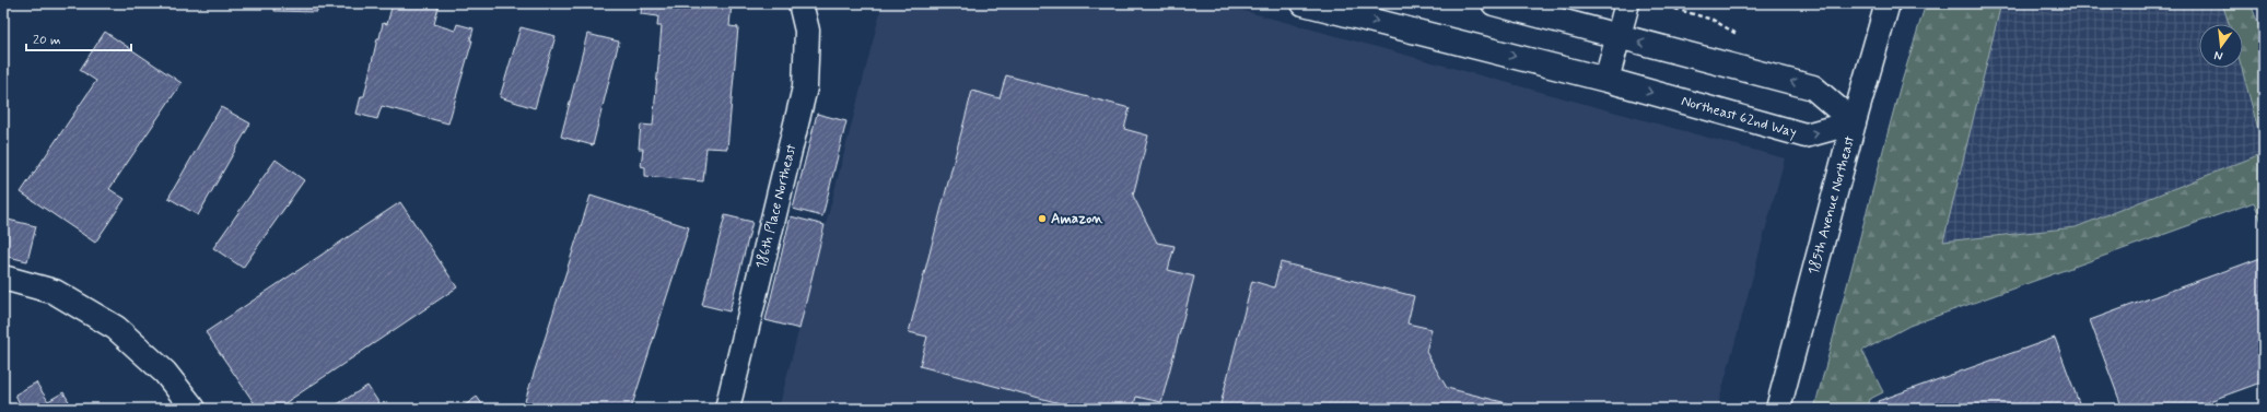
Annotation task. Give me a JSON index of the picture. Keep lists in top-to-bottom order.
{
  "streets": {
    "street": ["Northeast 62nd Way", "185th Avenue Northeast", "186th Place Northeast"]
  },
  "crossings": [
    ["Northeast 62nd Way", "185th Avenue Northeast"]
  ],
  "places": ["Amazon"],
  "scale_bar": "20 m",
  "north": "bottom"
}
